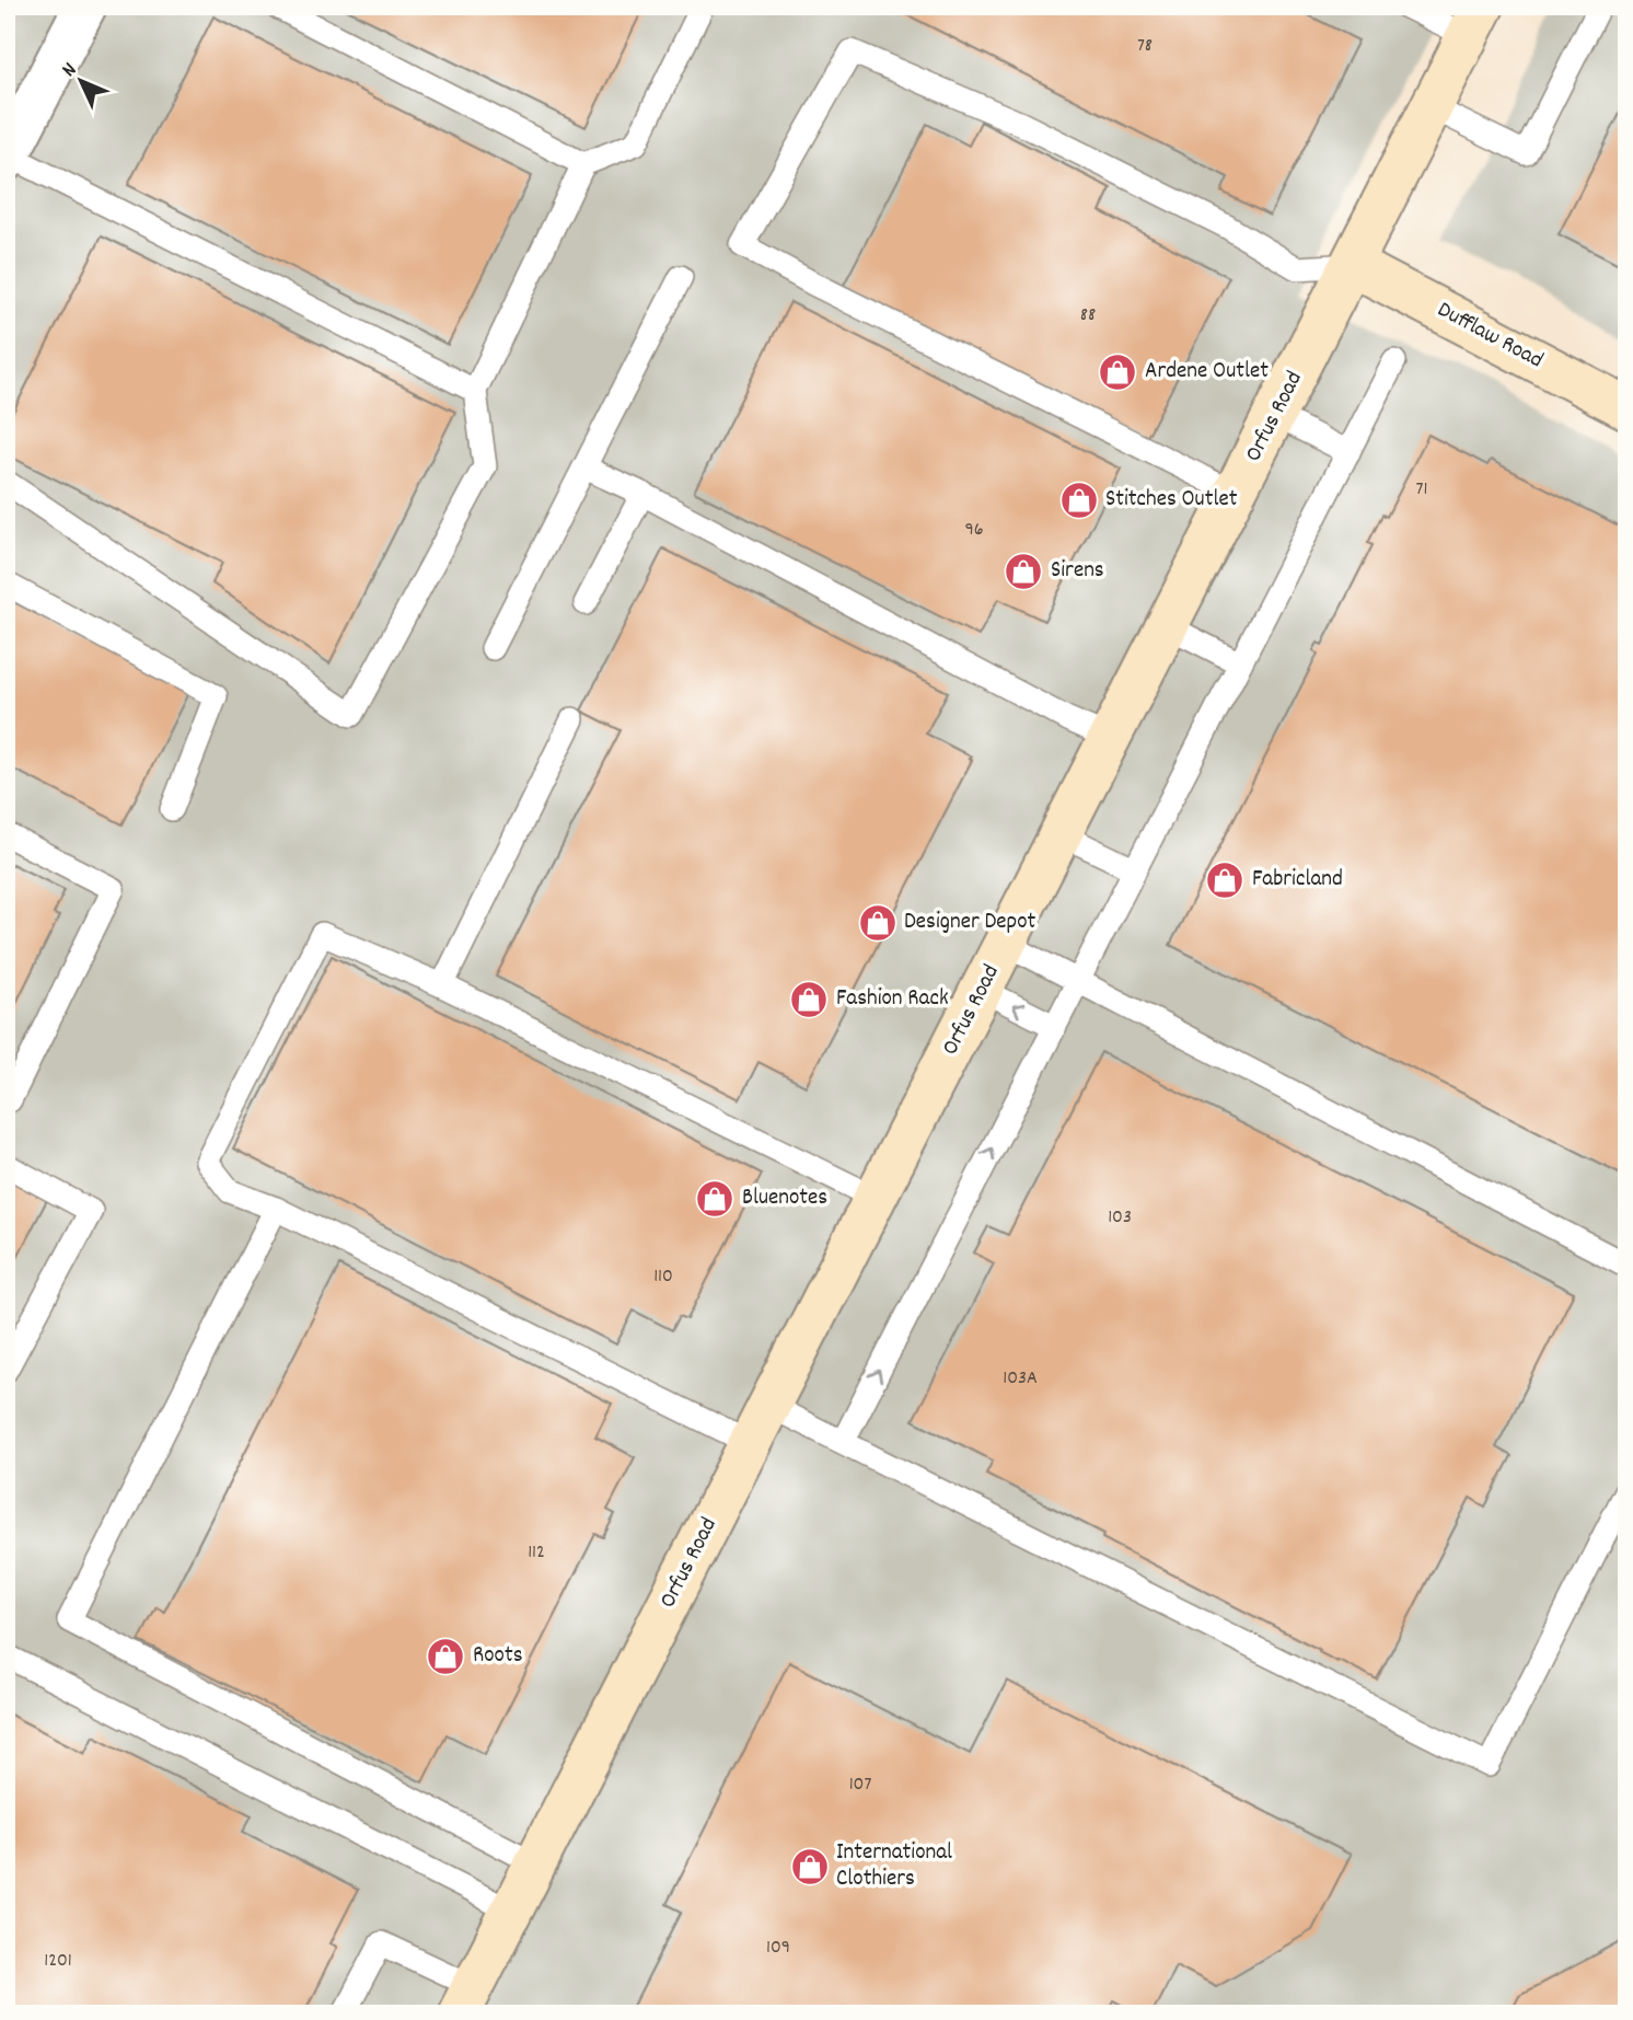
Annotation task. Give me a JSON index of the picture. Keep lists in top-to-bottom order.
{
  "streets": {
    "street": ["Dufflaw Road", "Orfus Road"]
  },
  "crossings": [
    ["Dufflaw Road", "Orfus Road"]
  ],
  "places": {
    "shop": [
      "Ardene Outlet",
      "Stitches Outlet",
      "Sirens",
      "Fabricland",
      "Designer Depot",
      "Fashion Rack",
      "Bluenotes",
      "Roots",
      "International Clothiers"
    ]
  },
  "house_numbers": [
    "78",
    "88",
    "71",
    "96",
    "103",
    "110",
    "103A",
    "112",
    "107",
    "109",
    "1201"
  ],
  "north": "top left"
}
